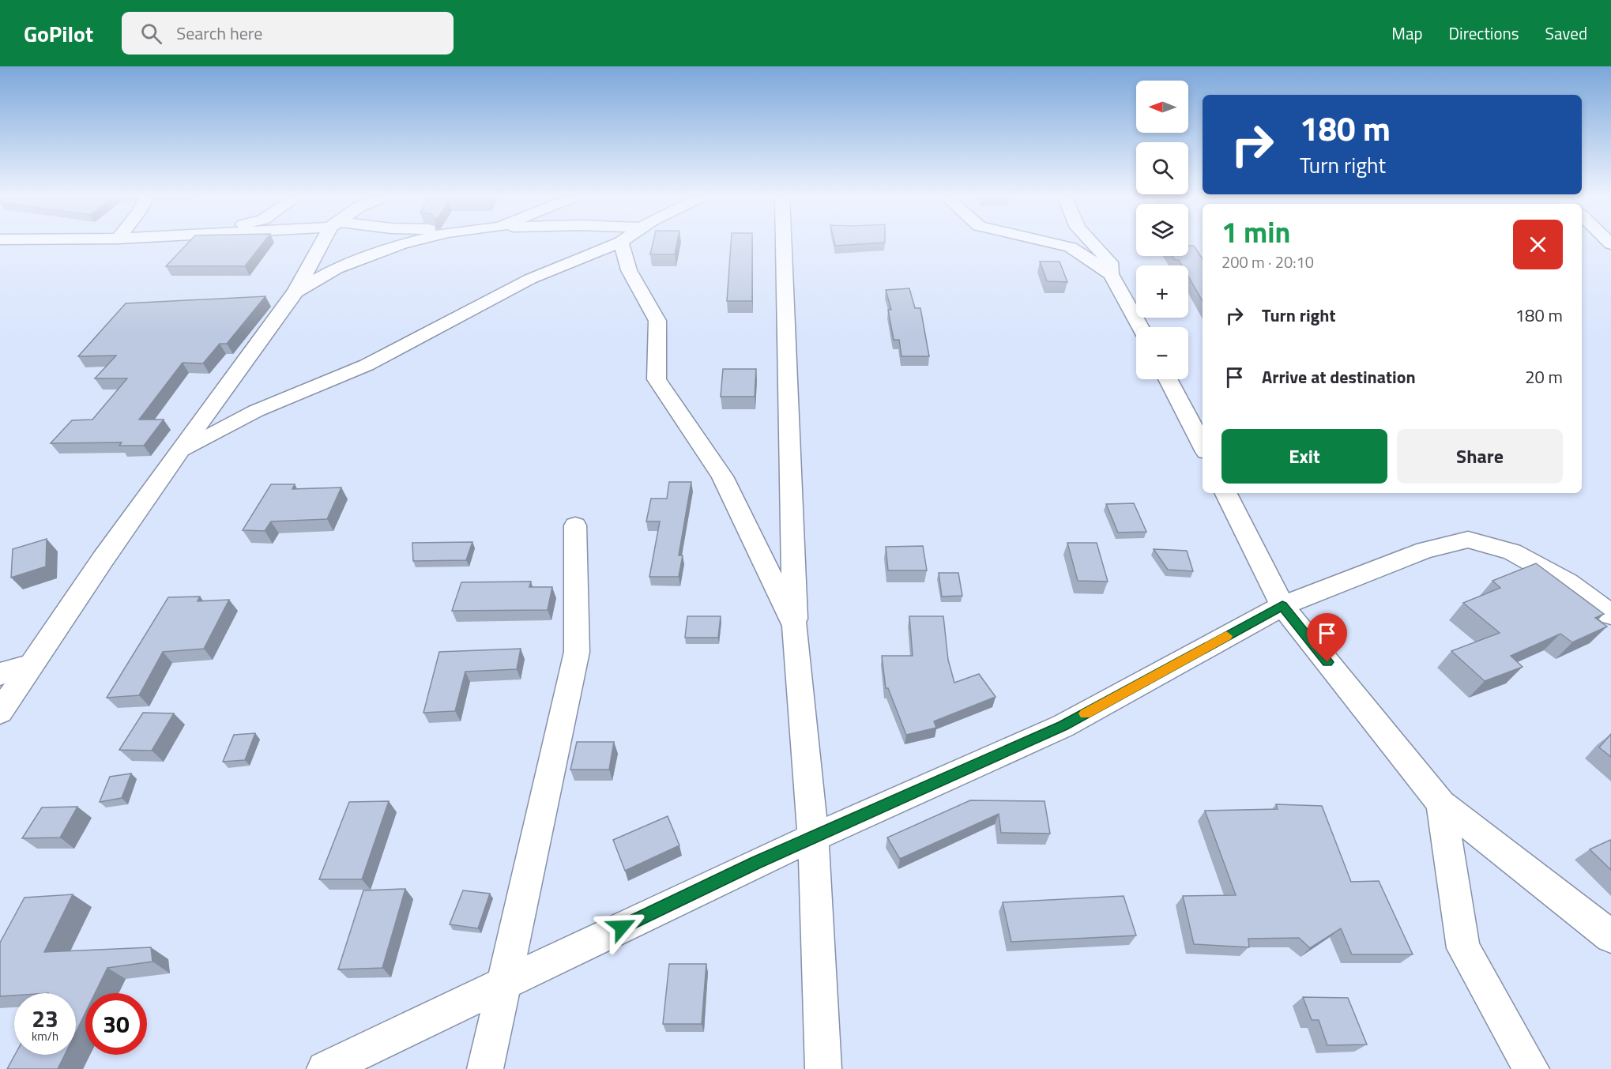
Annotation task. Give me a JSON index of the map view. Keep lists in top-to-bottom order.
{
  "north": "left",
  "page": {
    "header": "GoPilot",
    "search": "Search here",
    "nav": ["Map", "Directions", "Saved"],
    "map_buttons": ["+", "−"],
    "turn": ["180 m", "Turn right"],
    "heading": ["1 min", "200 m · 20:10"],
    "list": [
      {
        "name": "Turn right",
        "value": "180 m"
      },
      {
        "name": "Arrive at destination",
        "value": "20 m"
      }
    ],
    "buttons": ["Exit", "Share"],
    "speed": "23 km/h",
    "limit": "30"
  }
}
